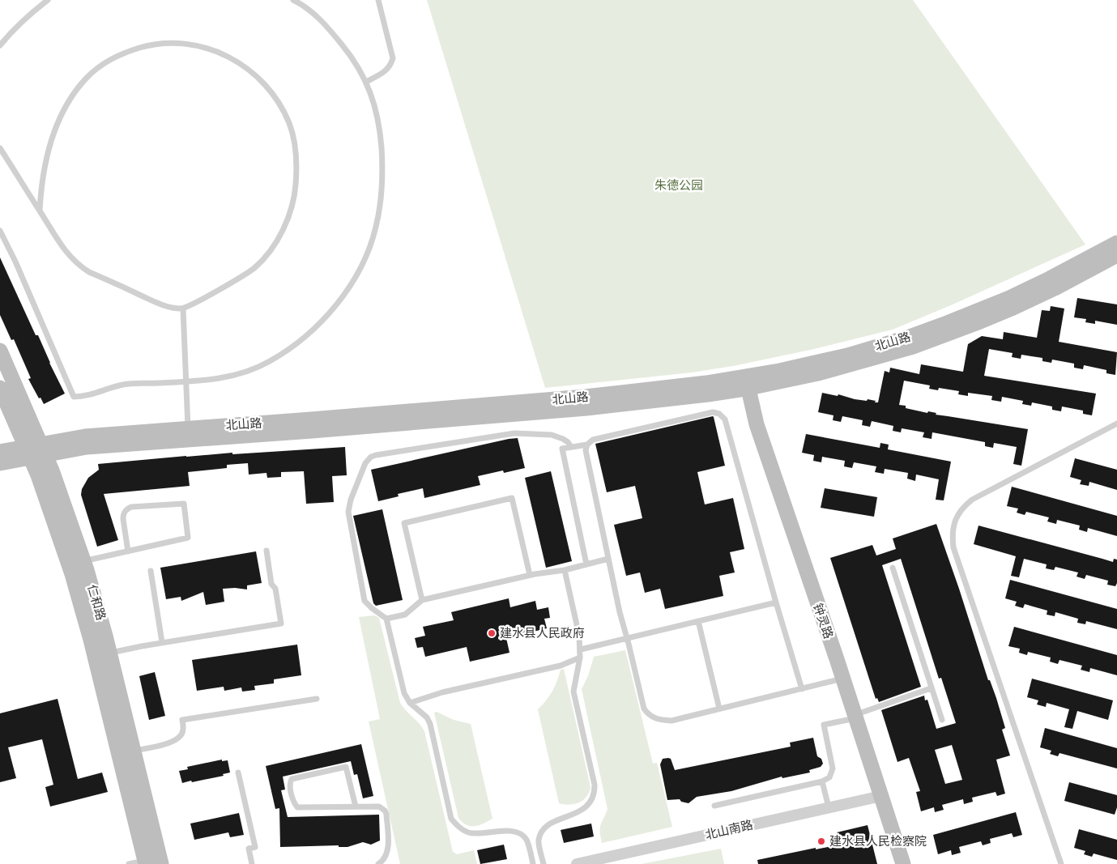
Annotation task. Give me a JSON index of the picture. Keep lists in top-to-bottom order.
{
  "streets": {
    "street": [
      "北山路",
      "仁和路",
      "钟灵路",
      "北山南路"
    ]
  },
  "crossings": [
    ["北山路", "仁和路"],
    ["北山路", "钟灵路"],
    ["钟灵路", "北山南路"]
  ],
  "parks": ["朱德公园"],
  "places": ["建水县人民政府", "建水县人民检察院"]
}
